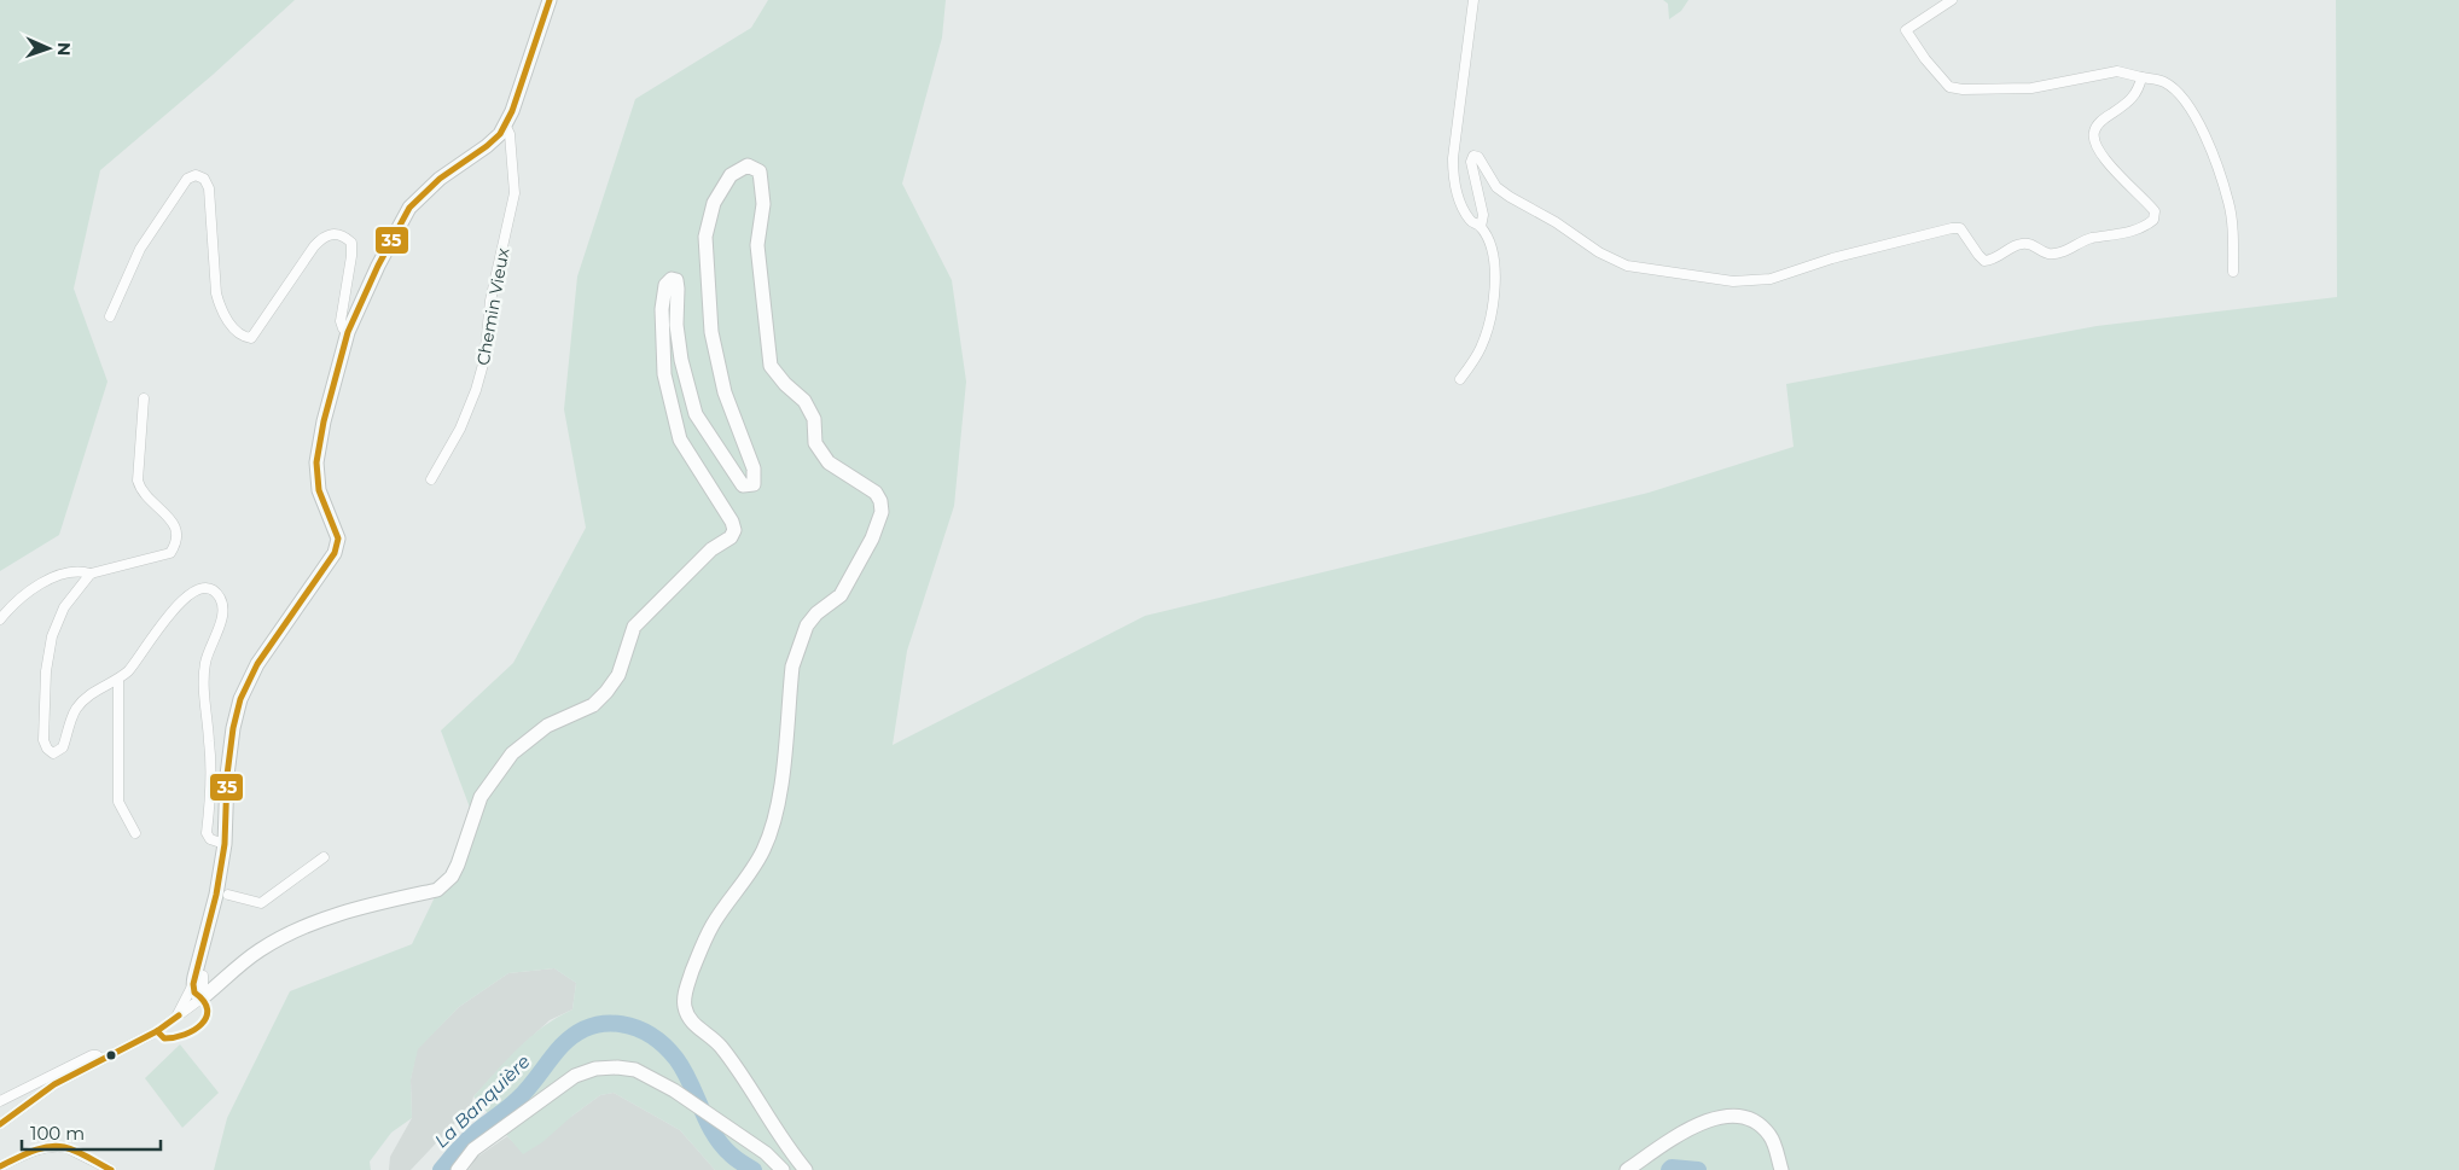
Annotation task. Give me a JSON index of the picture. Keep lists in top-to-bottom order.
{
  "streets": {
    "street": ["Chemin Vieux"]
  },
  "water": ["La Banquière"],
  "lines": ["transit line 35"],
  "scale_bar": "100 m",
  "north": "right"
}
